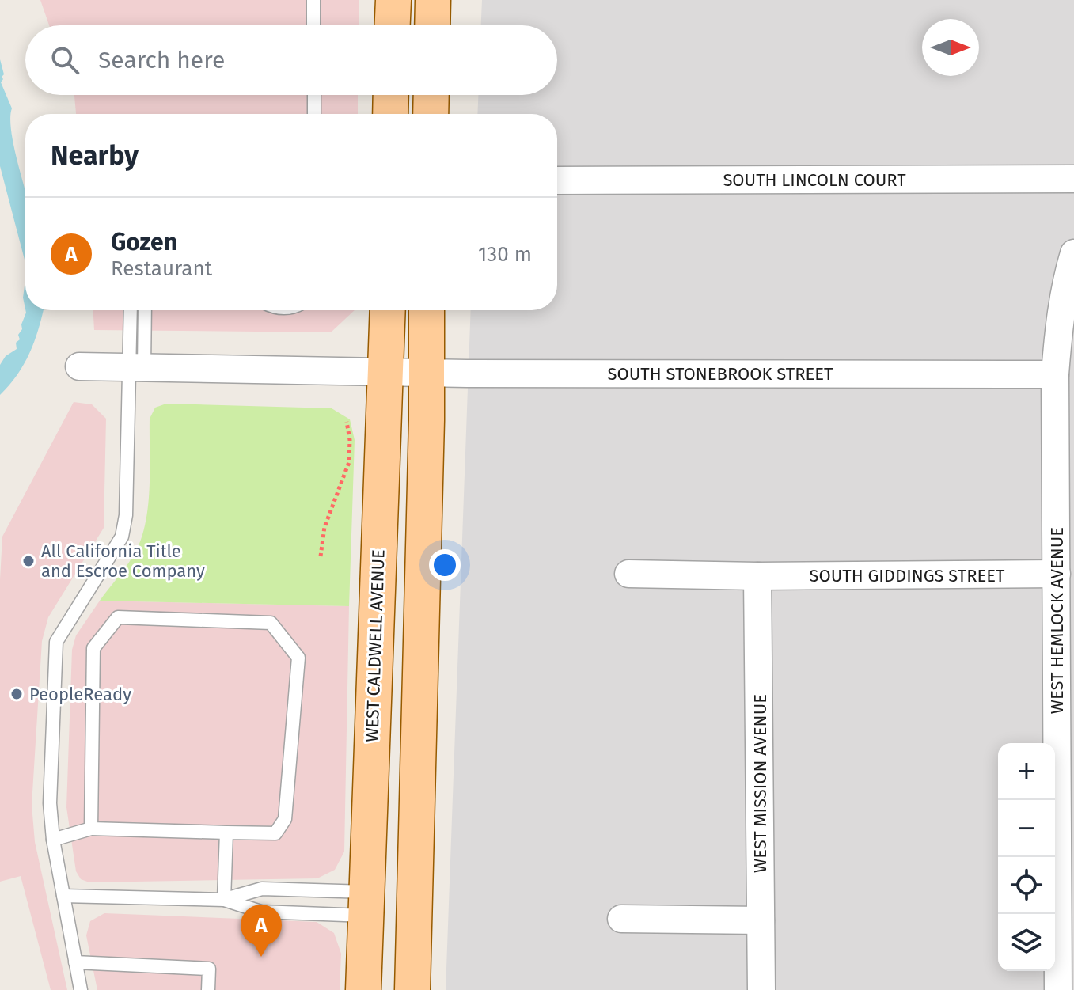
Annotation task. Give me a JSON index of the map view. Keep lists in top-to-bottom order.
{
  "streets": {
    "main road": ["WEST CALDWELL AVENUE"],
    "street": [
      "SOUTH LINCOLN COURT",
      "SOUTH STONEBROOK STREET",
      "SOUTH GIDDINGS STREET",
      "WEST HEMLOCK AVENUE",
      "WEST MISSION AVENUE"
    ]
  },
  "crossings": [
    ["SOUTH STONEBROOK STREET", "WEST HEMLOCK AVENUE"],
    ["SOUTH STONEBROOK STREET", "WEST CALDWELL AVENUE"],
    ["SOUTH GIDDINGS STREET", "WEST HEMLOCK AVENUE"],
    ["SOUTH GIDDINGS STREET", "WEST MISSION AVENUE"]
  ],
  "places": ["All California Title and Escroe Company", "PeopleReady"],
  "north": "right",
  "page": {
    "search": "Search here",
    "heading": "Nearby",
    "list": [
      {
        "mark": "A",
        "name": "Gozen",
        "note": "Restaurant",
        "value": "130 m"
      }
    ],
    "map_buttons": ["+", "−"],
    "pins": "A"
  }
}
